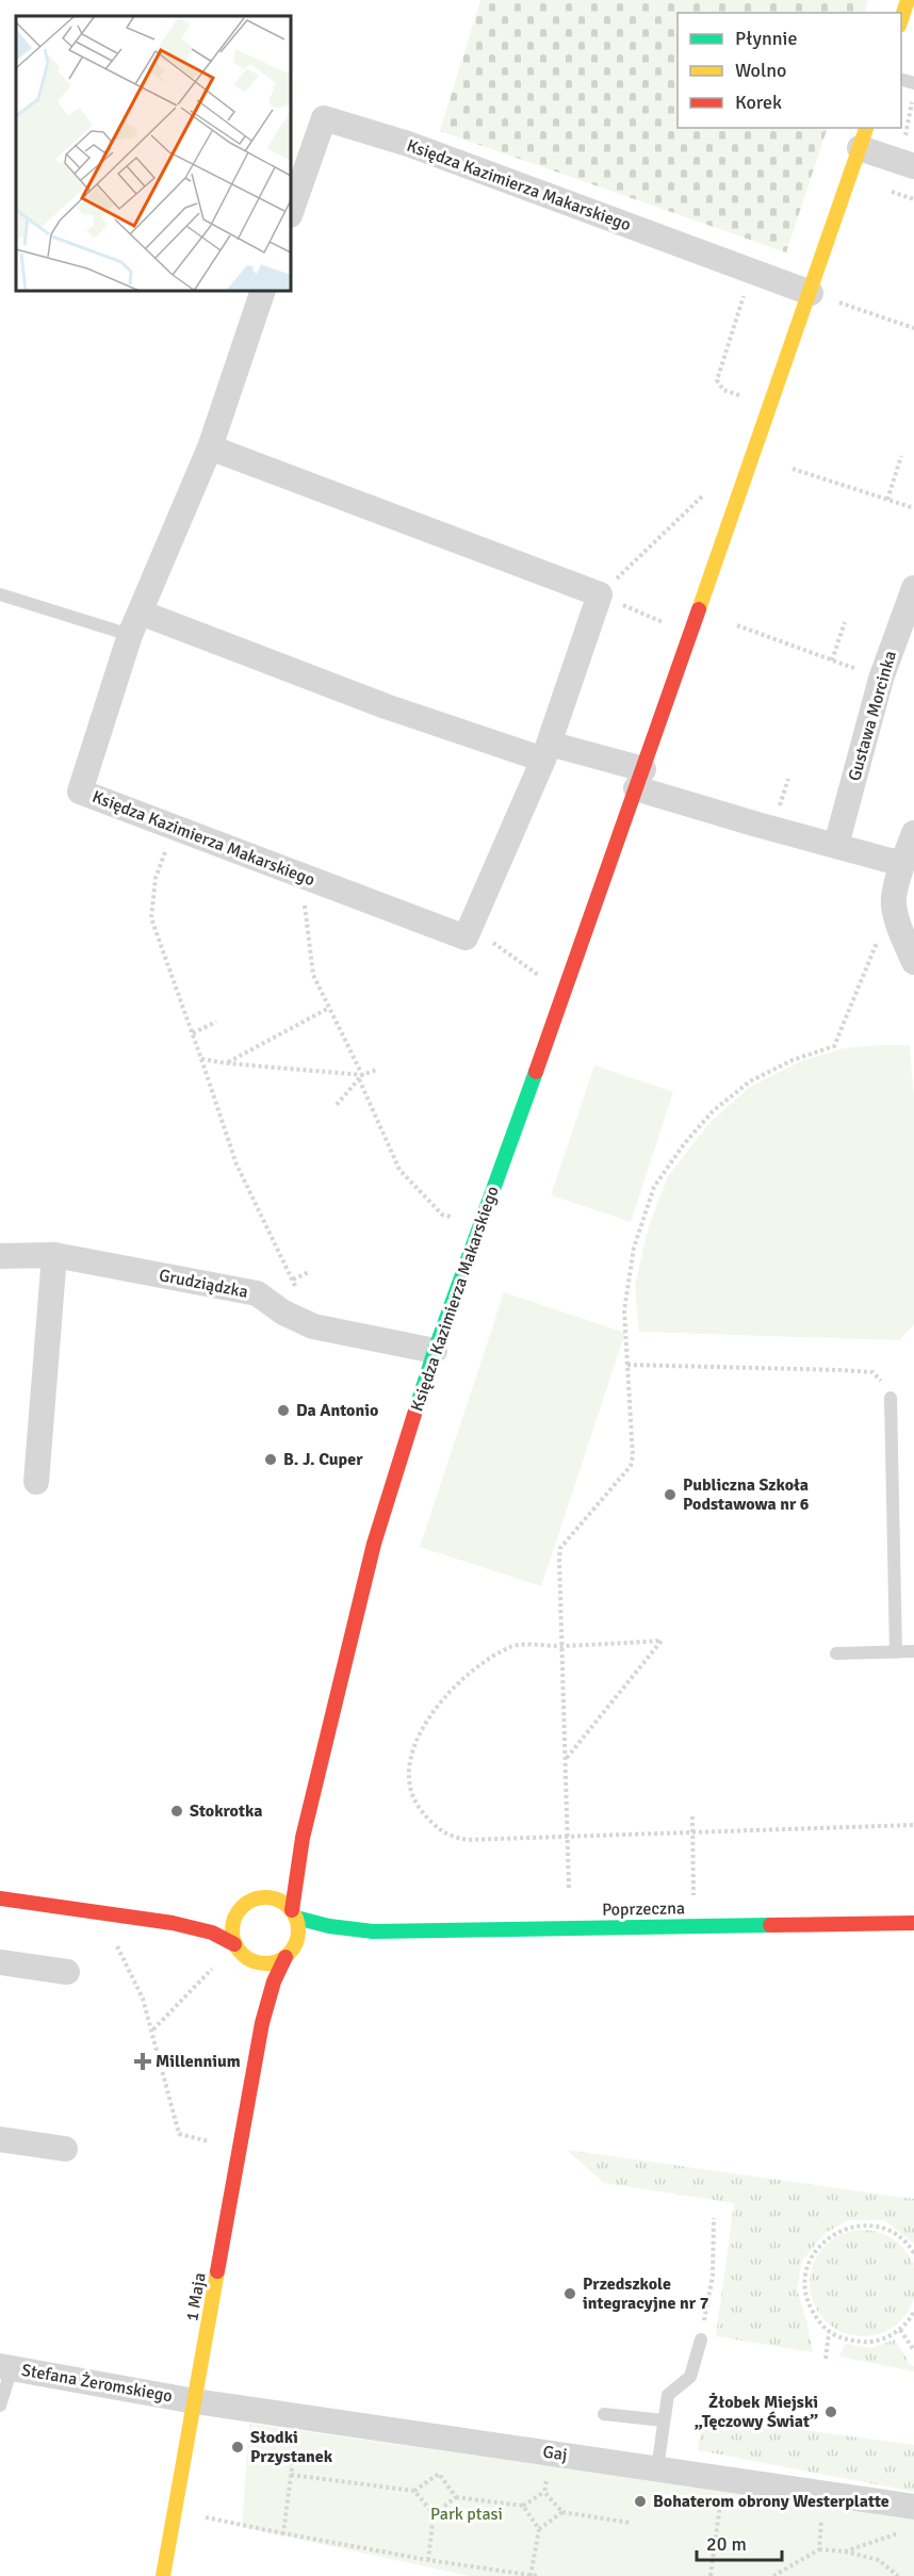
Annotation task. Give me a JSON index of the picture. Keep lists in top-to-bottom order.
{
  "streets": {
    "street": [
      "Księdza Kazimierza Makarskiego",
      "Gustawa Morcinka",
      "Grudziądzka",
      "Poprzeczna",
      "1 Maja",
      "Stefana Żeromskiego",
      "Gaj"
    ]
  },
  "crossings": [
    ["Księdza Kazimierza Makarskiego", "Grudziądzka"],
    ["Księdza Kazimierza Makarskiego", "Poprzeczna"],
    ["Księdza Kazimierza Makarskiego", "1 Maja"],
    ["Poprzeczna", "1 Maja"],
    ["1 Maja", "Stefana Żeromskiego"],
    ["1 Maja", "Gaj"],
    ["Stefana Żeromskiego", "Gaj"]
  ],
  "parks": ["Park ptasi"],
  "places": {
    "other": [
      "Da Antonio",
      "B. J. Cuper",
      "Publiczna Szkoła Podstawowa nr 6",
      "Stokrotka",
      "Przedszkole integracyjne nr 7",
      "Żłobek Miejski „Tęczowy Świat”",
      "Słodki Przystanek",
      "Bohaterom obrony Westerplatte"
    ],
    "health": ["Millennium"]
  },
  "legend": ["Płynnie", "Wolno", "Korek"],
  "scale_bar": "20 m"
}
